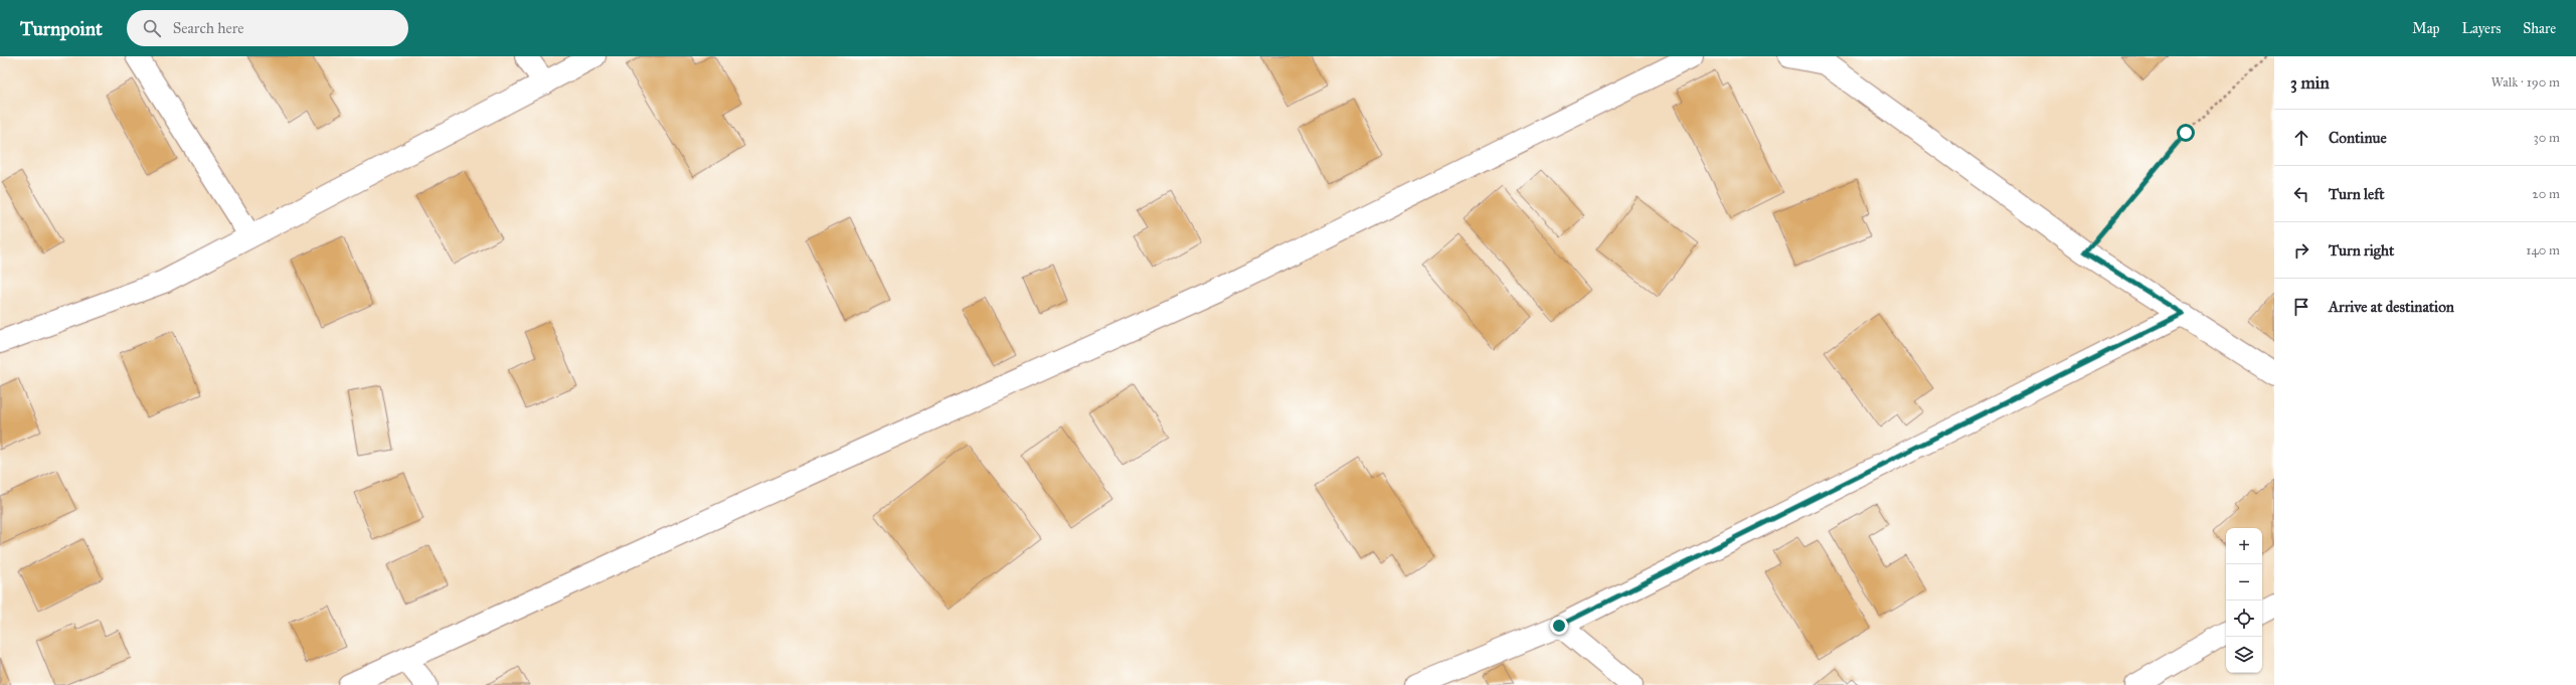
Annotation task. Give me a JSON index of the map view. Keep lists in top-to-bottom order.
{
  "page": {
    "header": "Turnpoint",
    "search": "Search here",
    "nav": ["Map", "Layers", "Share"],
    "heading": ["3 min", "Walk · 190 m"],
    "list": [
      ["Continue", "30 m"],
      ["Turn left", "20 m"],
      ["Turn right", "140 m"],
      "Arrive at destination"
    ],
    "map_buttons": ["+", "−"]
  }
}
